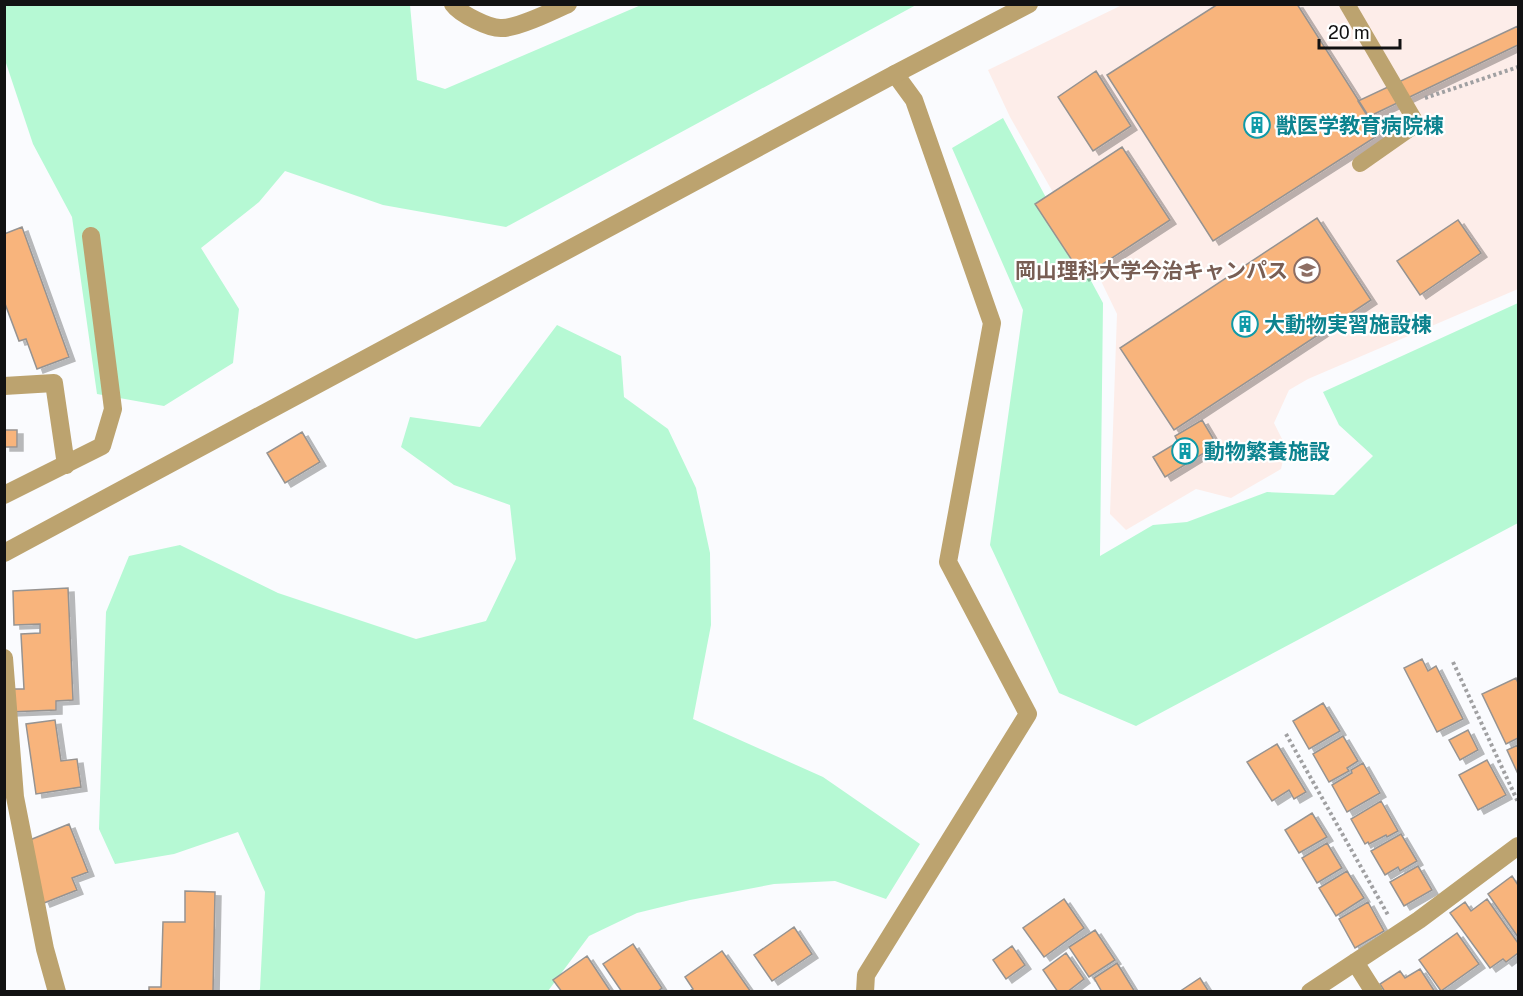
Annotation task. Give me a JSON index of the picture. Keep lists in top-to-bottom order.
{
  "places": {
    "building": ["獣医学教育病院棟", "大動物実習施設棟", "動物繁養施設"],
    "school or university": ["岡山理科大学今治キャンパス"]
  },
  "scale_bar": "20 m"
}
